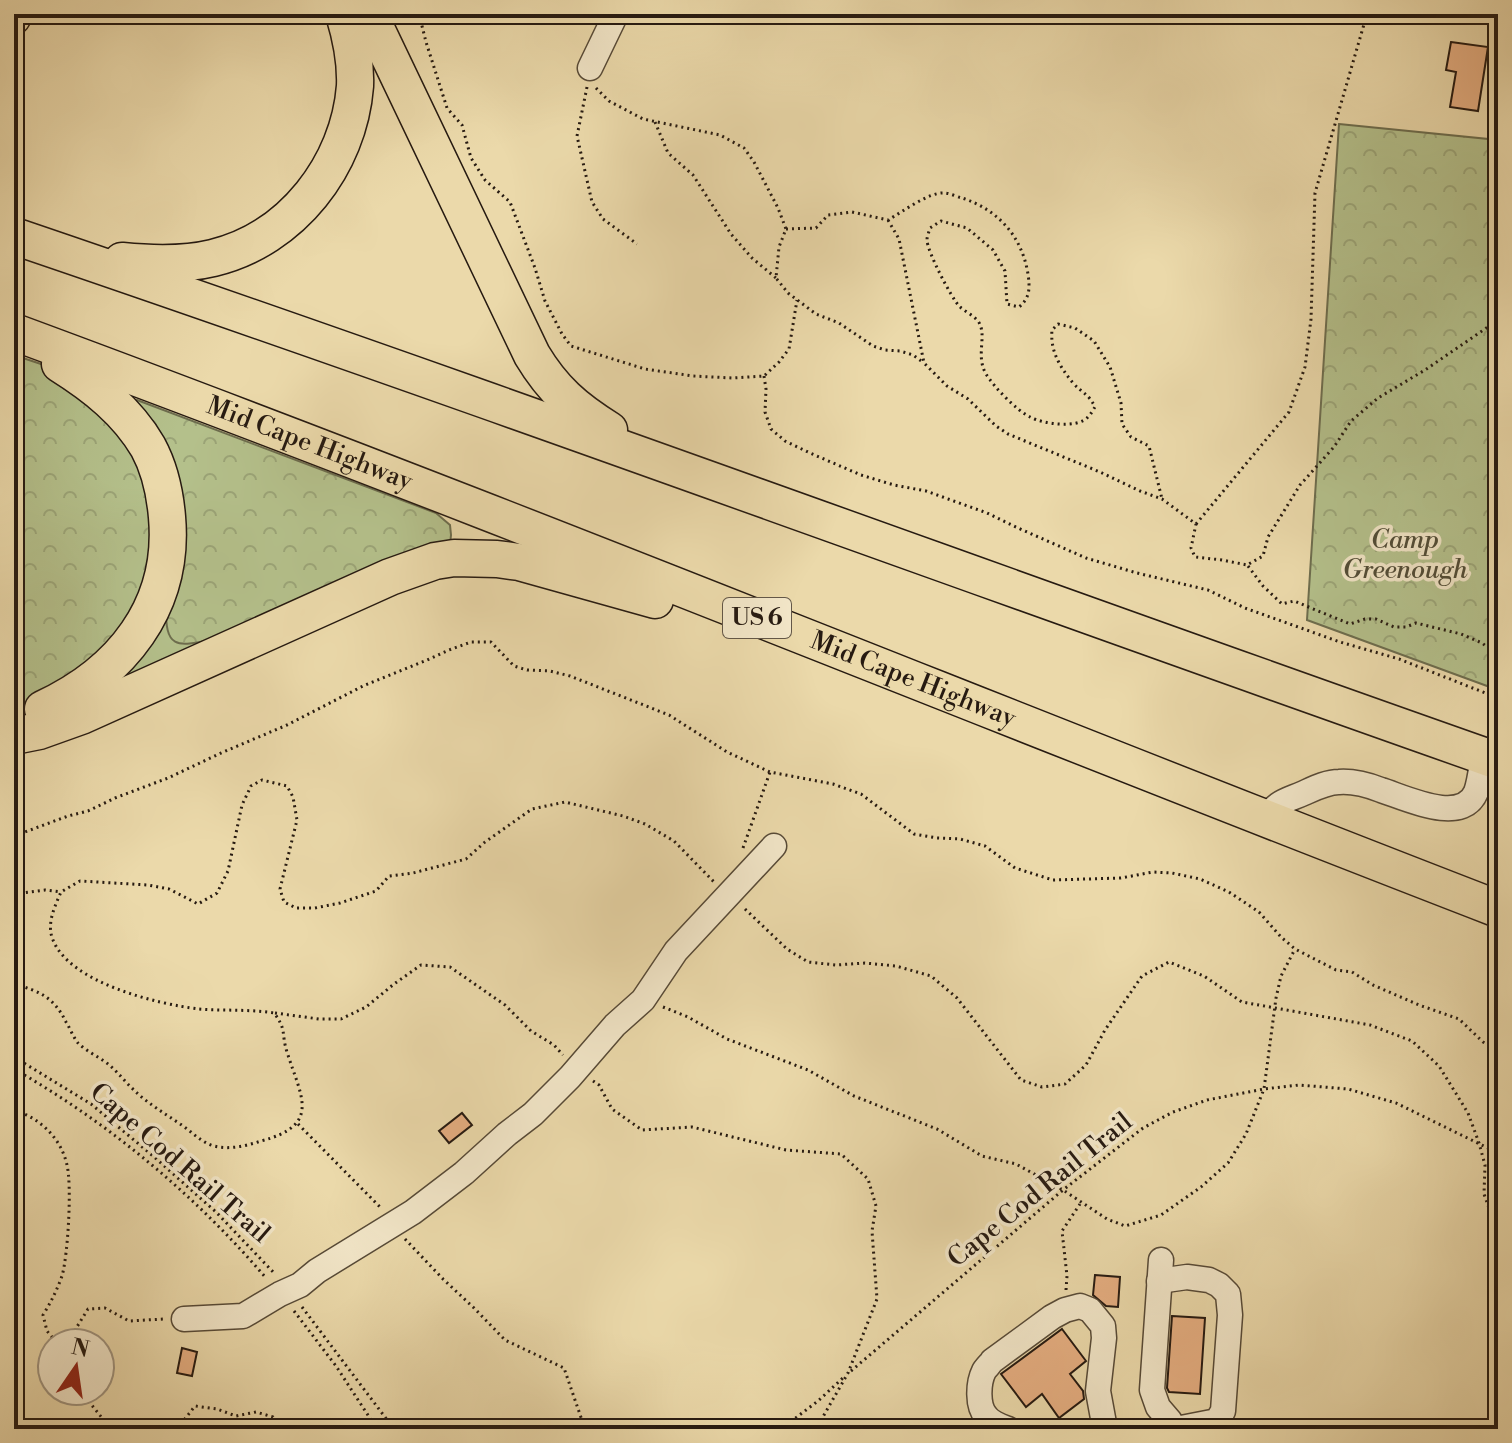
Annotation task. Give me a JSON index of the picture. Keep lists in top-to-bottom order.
{
  "streets": {
    "highway": ["Mid Cape Highway", "US 6"],
    "path": ["Cape Cod Rail Trail"]
  },
  "parks": ["Camp Greenough"],
  "north": "top"
}
